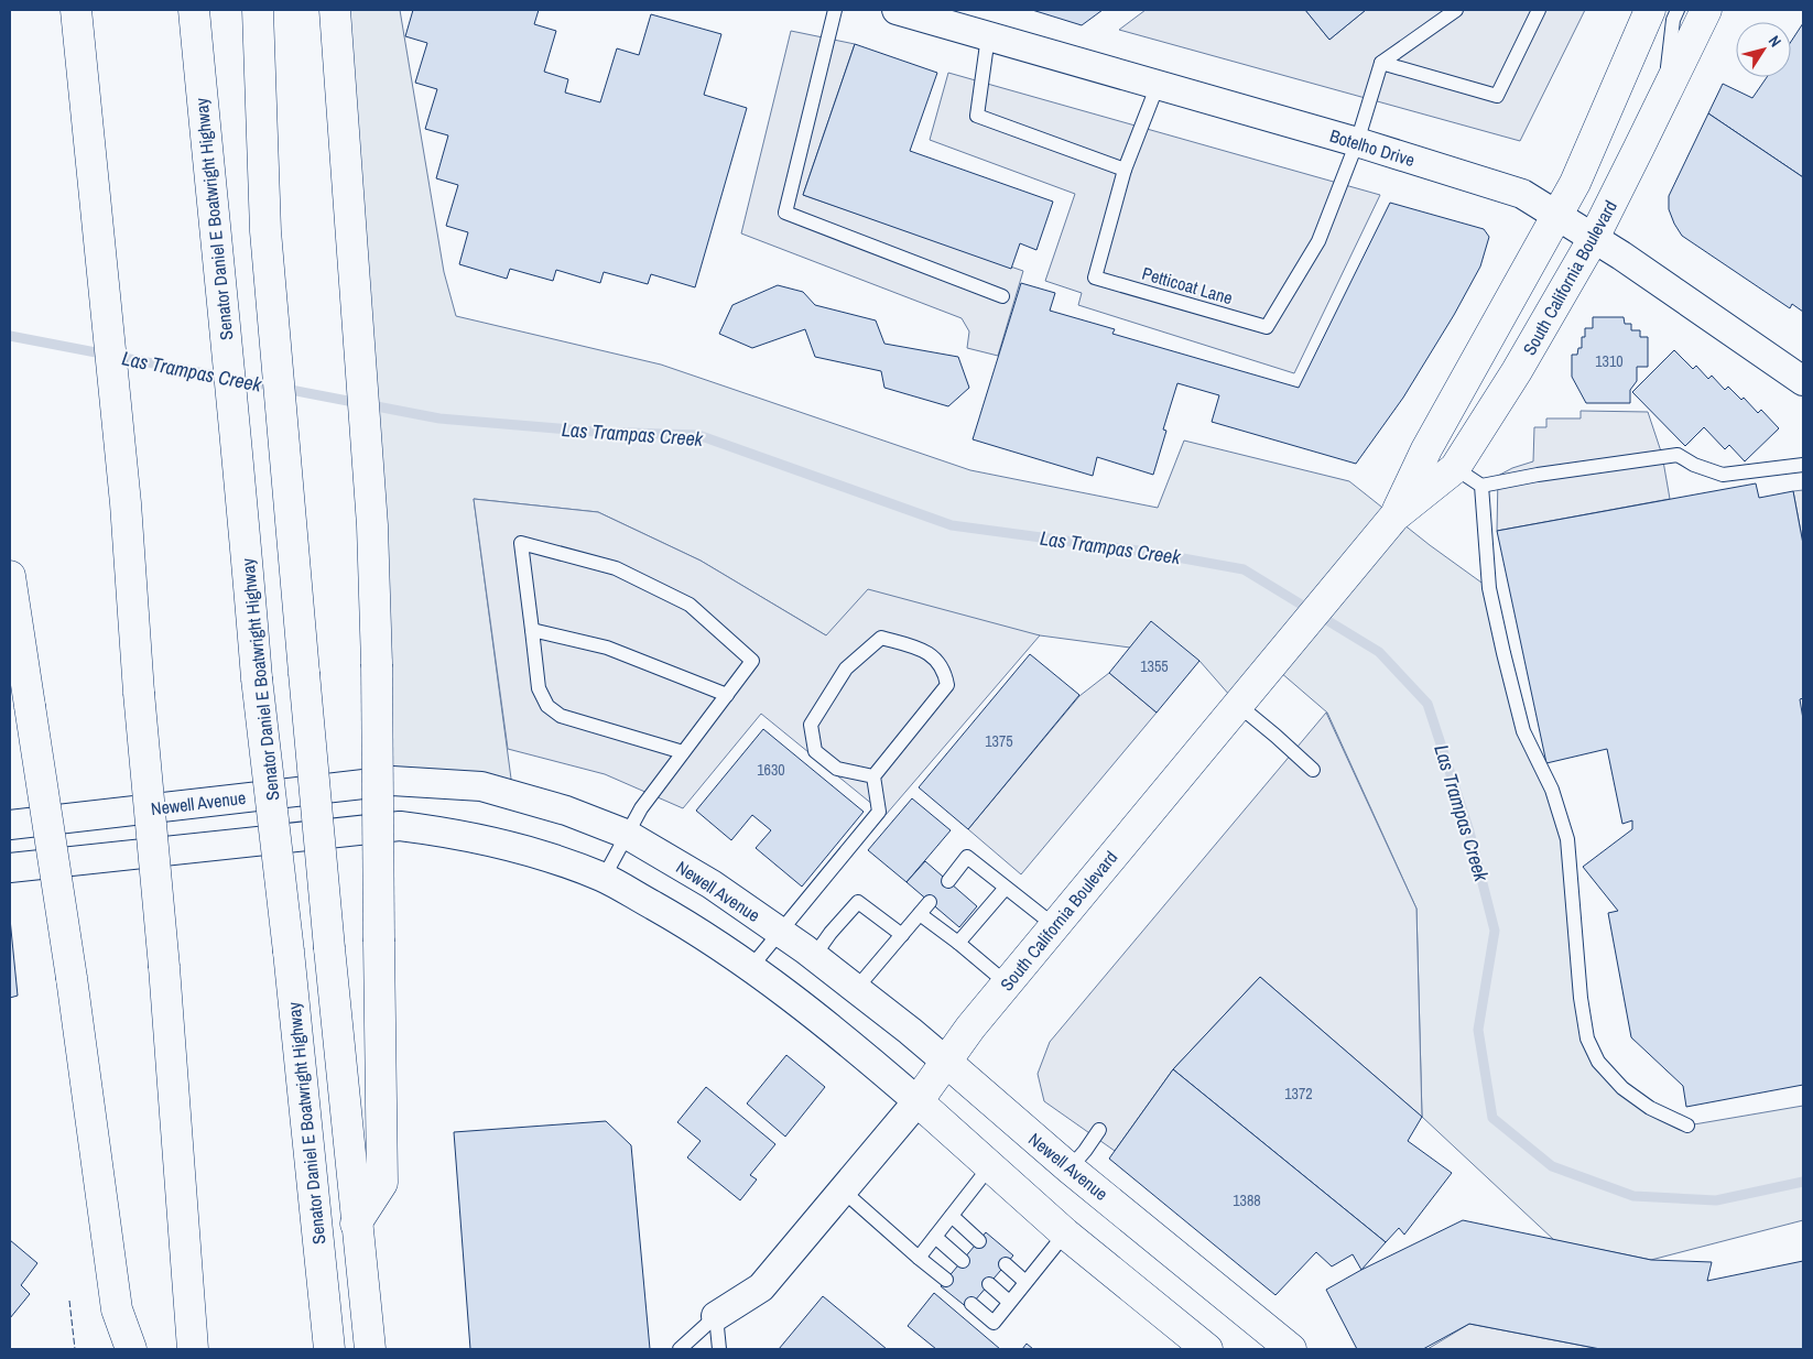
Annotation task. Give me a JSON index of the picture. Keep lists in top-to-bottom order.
{
  "streets": {
    "main road": ["Senator Daniel E Boatwright Highway", "South California Boulevard", "Newell Avenue"],
    "street": ["Botelho Drive"],
    "lane": ["Petticoat Lane"]
  },
  "crossings": [
    ["Botelho Drive", "South California Boulevard"],
    ["Botelho Drive", "Petticoat Lane"],
    ["South California Boulevard", "Newell Avenue"]
  ],
  "water": ["Las Trampas Creek"],
  "house_numbers": [
    "1310",
    "1355",
    "1375",
    "1630",
    "1372",
    "1388"
  ],
  "north": "top right"
}
